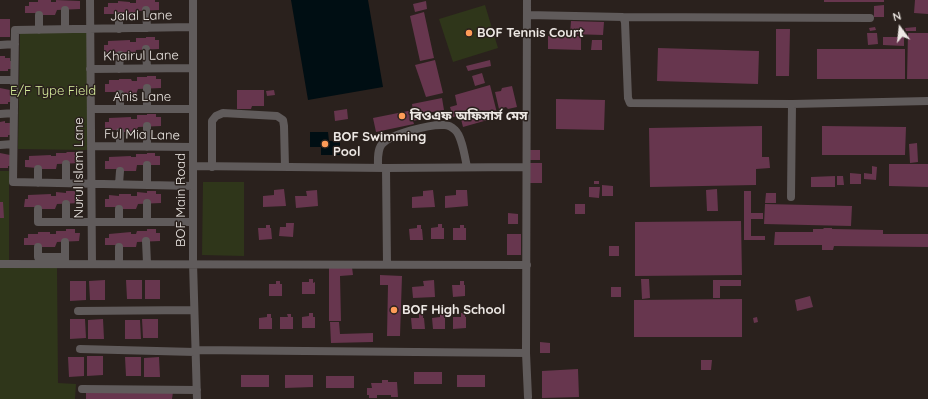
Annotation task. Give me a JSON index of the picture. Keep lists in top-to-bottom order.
{
  "streets": {
    "street": [
      "Jalal Lane",
      "Khairul Lane",
      "Anis Lane",
      "Ful Mia Lane",
      "Nurul Islam Lane",
      "BOF Main Road"
    ]
  },
  "crossings": [
    ["Jalal Lane", "Nurul Islam Lane"],
    ["Jalal Lane", "BOF Main Road"],
    ["Khairul Lane", "Nurul Islam Lane"],
    ["Khairul Lane", "BOF Main Road"],
    ["Anis Lane", "Nurul Islam Lane"],
    ["Anis Lane", "BOF Main Road"],
    ["Ful Mia Lane", "Nurul Islam Lane"],
    ["Ful Mia Lane", "BOF Main Road"]
  ],
  "parks": ["E/F Type Field"],
  "places": [
    "BOF Tennis Court",
    "বিওএফ অফিসার্স মেস",
    "BOF Swimming Pool",
    "BOF High School"
  ],
  "north": "top"
}
